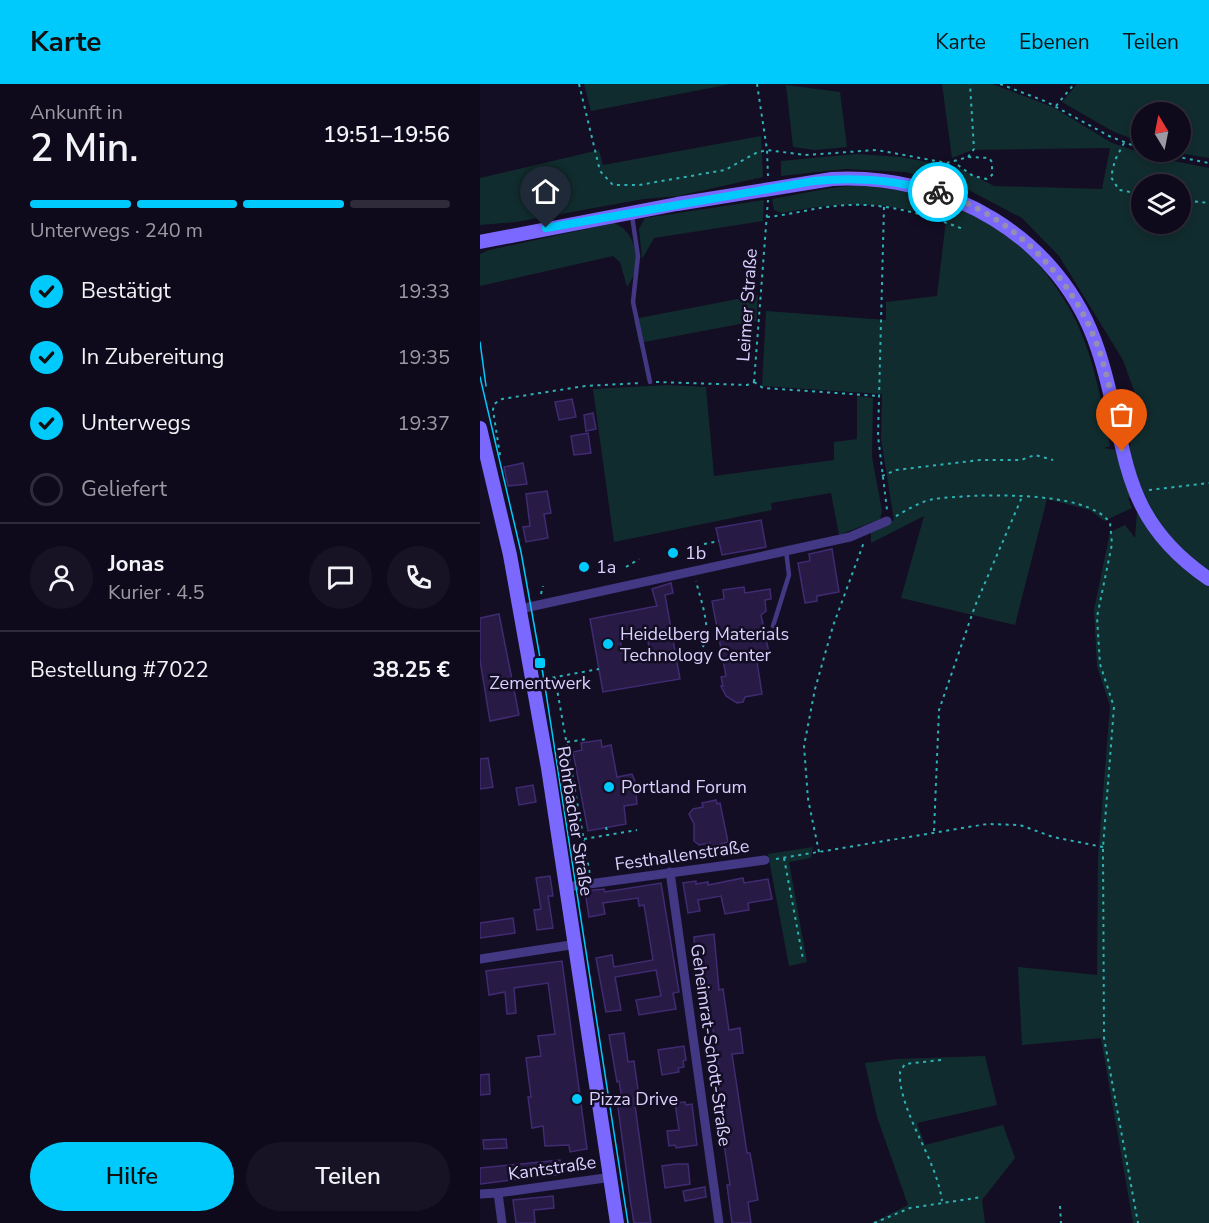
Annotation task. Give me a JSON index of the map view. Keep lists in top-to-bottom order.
{
  "streets": {
    "main road": ["Rohrbacher Straße"],
    "street": ["Festhallenstraße", "Geheimrat-Schott-Straße", "Kantstraße"],
    "path": ["Leimer Straße"]
  },
  "crossings": [
    ["Rohrbacher Straße", "Festhallenstraße"],
    ["Rohrbacher Straße", "Kantstraße"],
    ["Festhallenstraße", "Geheimrat-Schott-Straße"]
  ],
  "places": {
    "other": [
      "1b",
      "1a",
      "Heidelberg Materials Technology Center",
      "Portland Forum",
      "Pizza Drive"
    ],
    "transit": ["Zementwerk"]
  },
  "north": "top",
  "page": {
    "header": "Karte",
    "nav": ["Karte", "Ebenen", "Teilen"],
    "heading": ["2 Min.", "Ankunft in", "19:51–19:56"],
    "panel": [
      "Jonas",
      "Kurier · 4.5",
      "Bestellung #7022",
      "38.25 €"
    ],
    "bar": "Unterwegs · 240 m",
    "list": [
      ["Bestätigt", "19:33"],
      ["In Zubereitung", "19:35"],
      ["Unterwegs", "19:37"],
      "Geliefert"
    ],
    "buttons": ["Hilfe", "Teilen"]
  }
}
